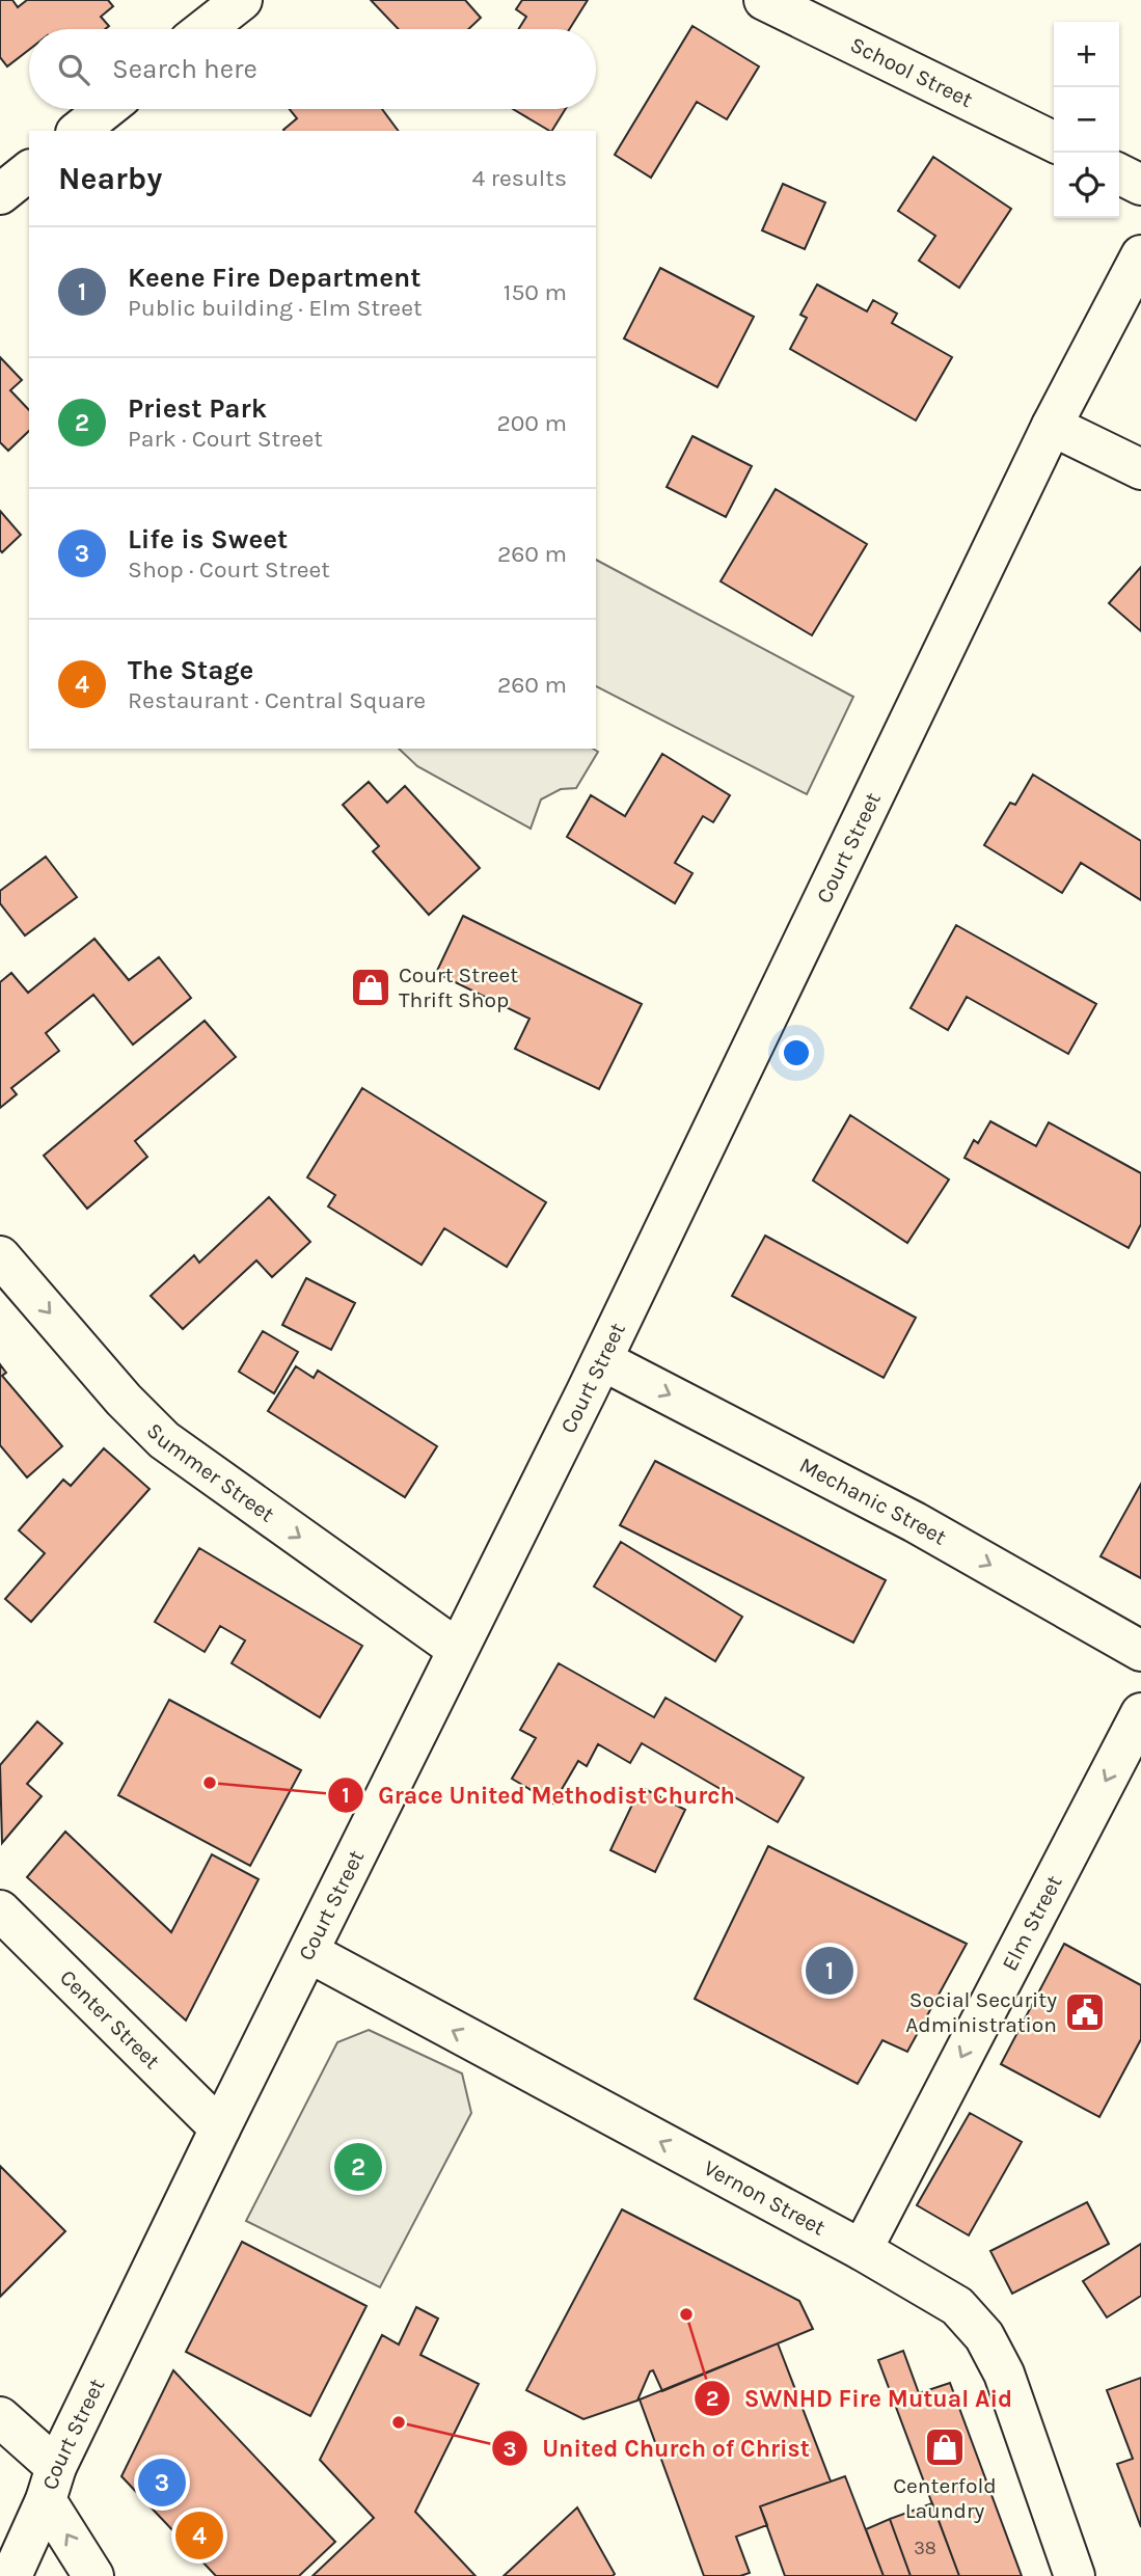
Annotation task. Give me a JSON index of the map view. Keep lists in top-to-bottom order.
{
  "streets": {
    "street": [
      "School Street",
      "Court Street",
      "Summer Street",
      "Mechanic Street",
      "Elm Street",
      "Center Street",
      "Vernon Street"
    ]
  },
  "crossings": [
    ["Court Street", "Summer Street"],
    ["Court Street", "Mechanic Street"],
    ["Court Street", "Center Street"],
    ["Court Street", "Vernon Street"],
    ["Elm Street", "Vernon Street"]
  ],
  "one_way": [
    "Summer Street",
    "Mechanic Street",
    "Elm Street",
    "Vernon Street"
  ],
  "places": {
    "shop": ["Court Street Thrift Shop", "Centerfold Laundry"],
    "other": ["Grace United Methodist Church", "SWNHD Fire Mutual Aid", "United Church of Christ"],
    "public building": ["Social Security Administration"]
  },
  "house_numbers": ["38"],
  "page": {
    "map_buttons": ["+", "−"],
    "search": "Search here",
    "heading": ["Nearby", "4 results"],
    "list": [
      {
        "mark": "1",
        "name": "Keene Fire Department",
        "note": "Public building · Elm Street",
        "value": "150 m"
      },
      {
        "mark": "2",
        "name": "Priest Park",
        "note": "Park · Court Street",
        "value": "200 m"
      },
      {
        "mark": "3",
        "name": "Life is Sweet",
        "note": "Shop · Court Street",
        "value": "260 m"
      },
      {
        "mark": "4",
        "name": "The Stage",
        "note": "Restaurant · Central Square",
        "value": "260 m"
      }
    ],
    "pins": [
      "1",
      "2",
      "3",
      "4"
    ]
  }
}
